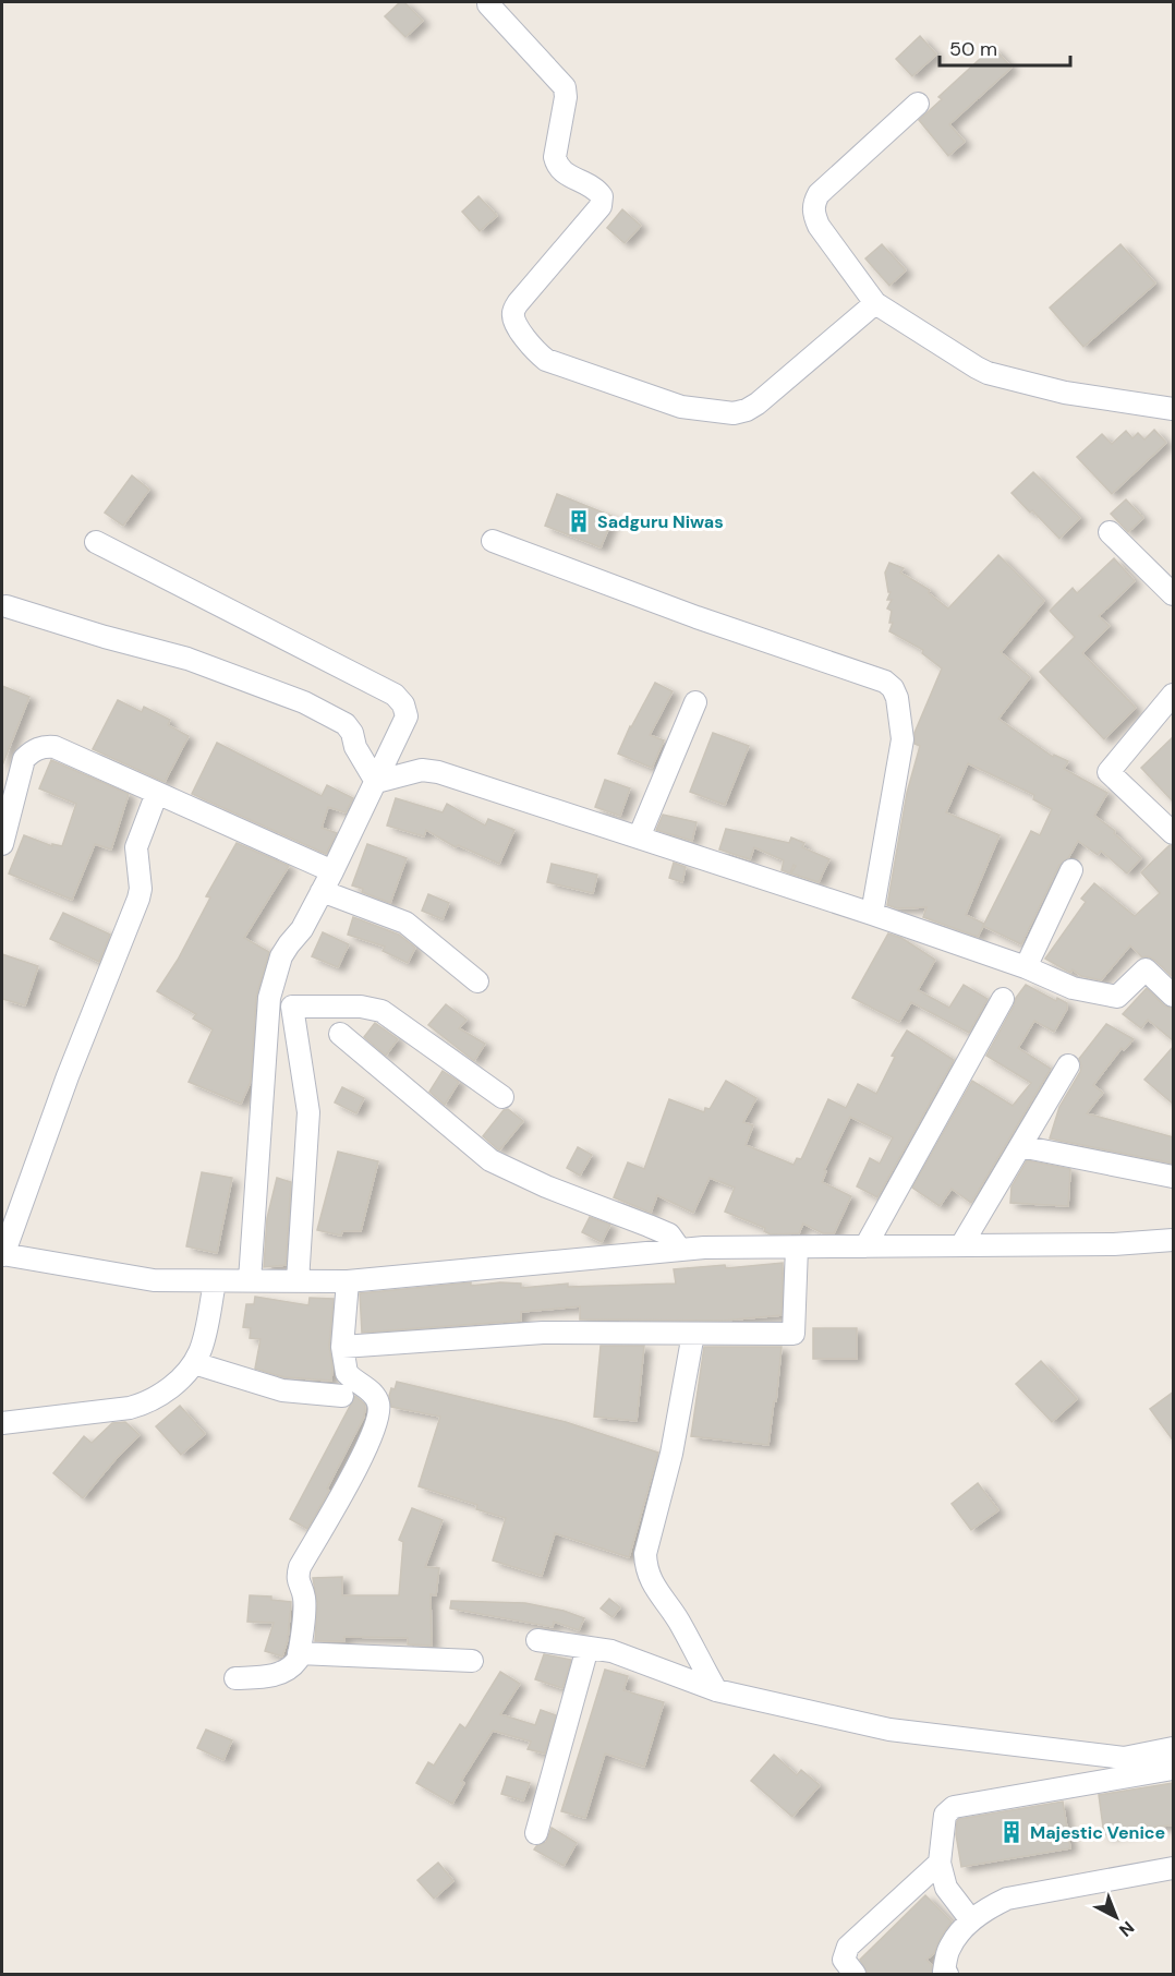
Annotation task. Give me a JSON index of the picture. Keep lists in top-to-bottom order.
{
  "places": {
    "building": ["Sadguru Niwas", "Majestic Venice"]
  },
  "scale_bar": "50 m",
  "north": "bottom right"
}
